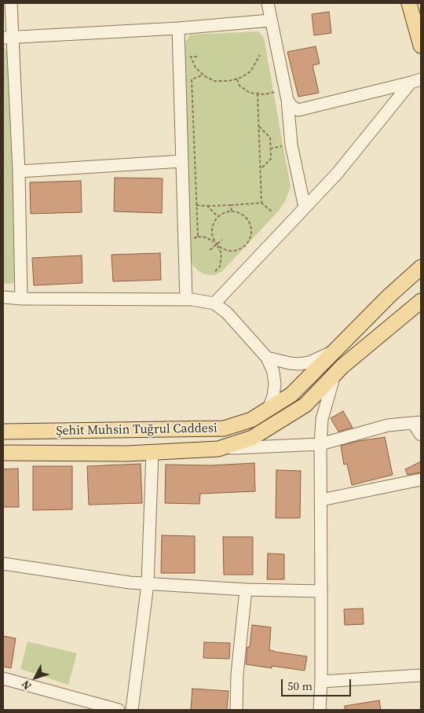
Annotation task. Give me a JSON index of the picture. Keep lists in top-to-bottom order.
{
  "streets": {
    "main road": ["Şehit Muhsin Tuğrul Caddesi"]
  },
  "scale_bar": "50 m",
  "north": "bottom left"
}
